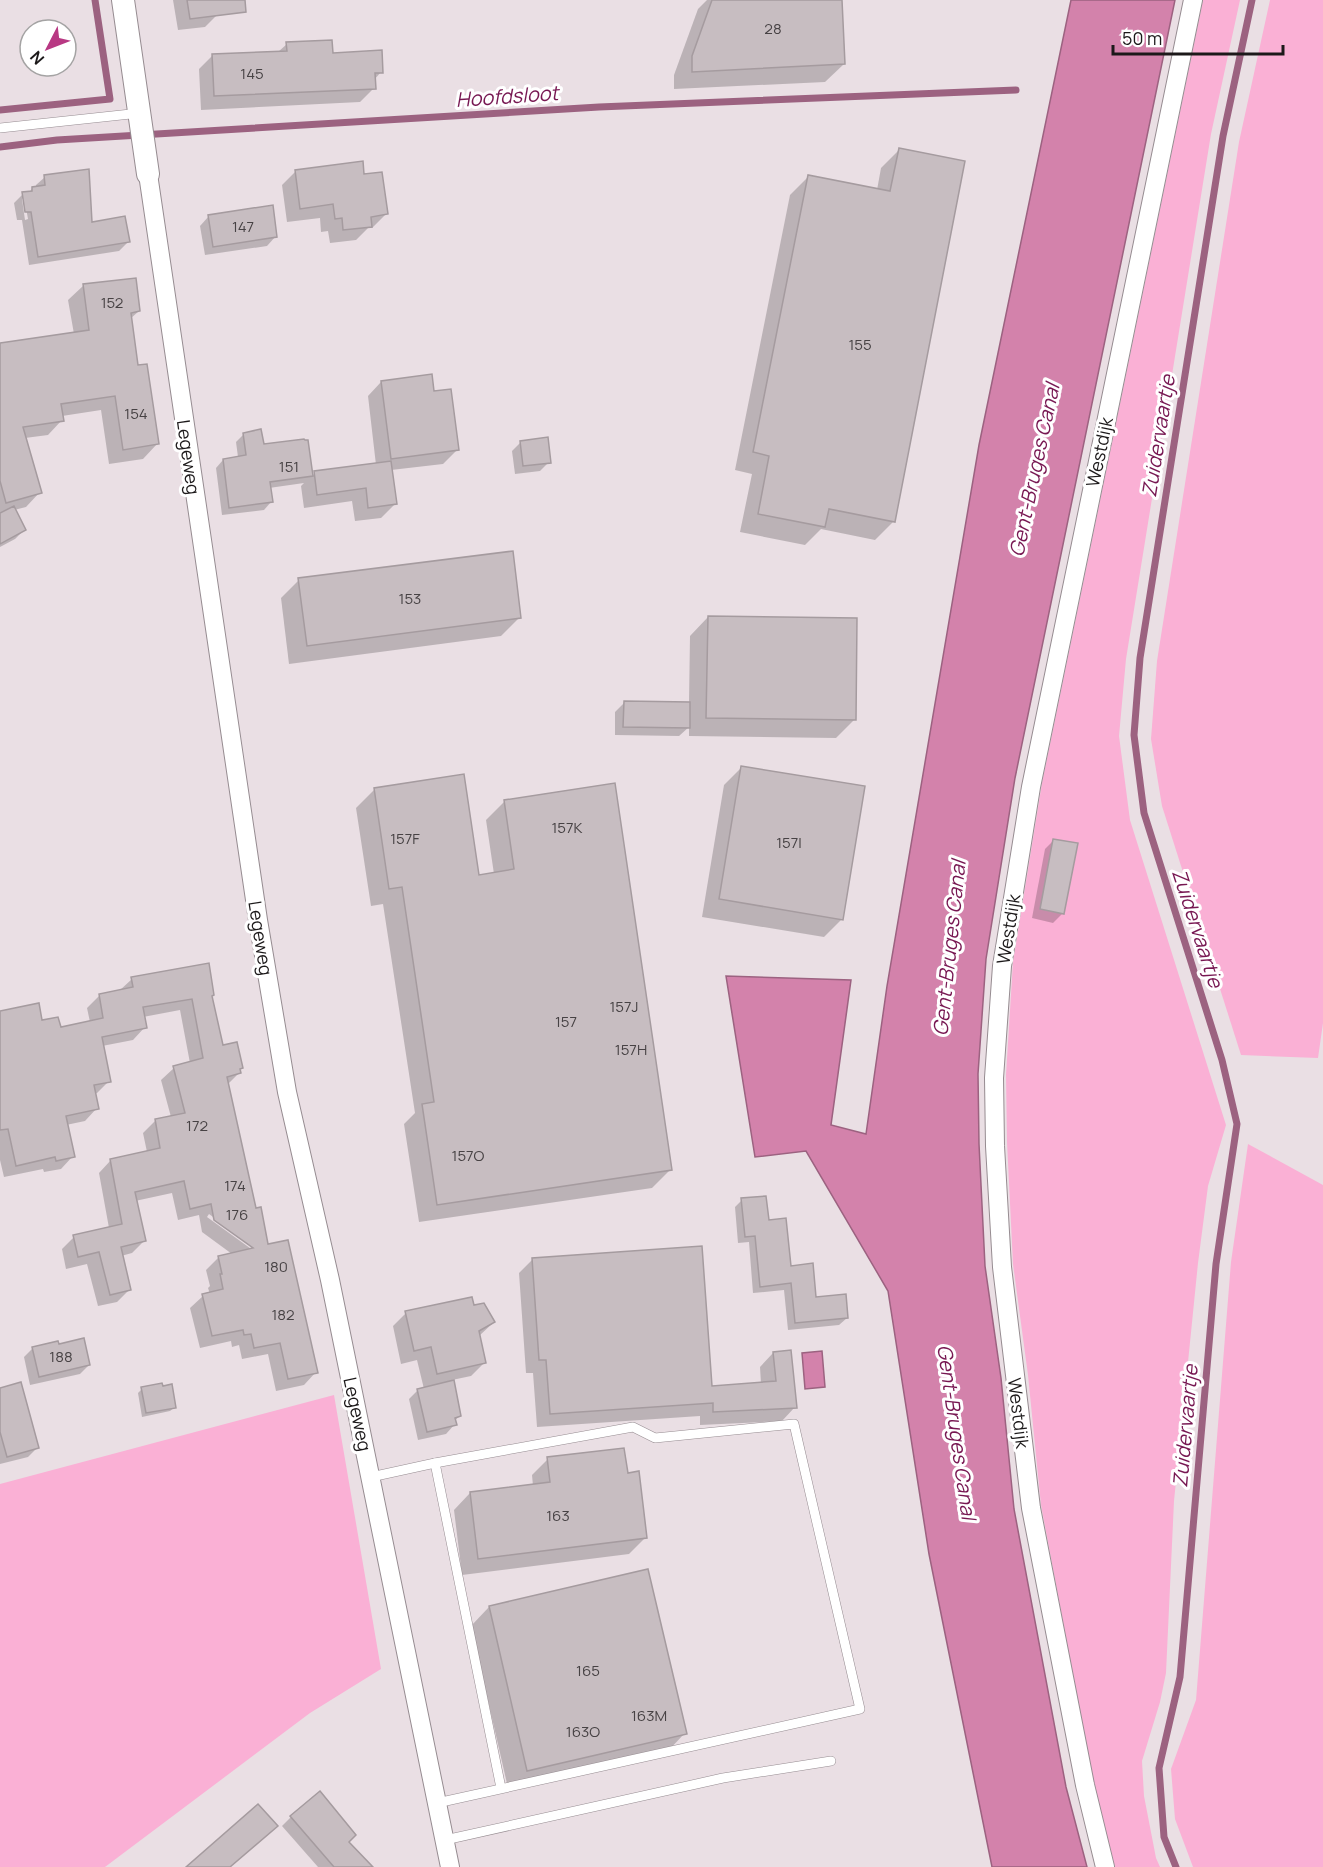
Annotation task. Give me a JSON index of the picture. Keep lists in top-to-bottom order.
{
  "streets": {
    "street": ["Westdijk", "Legeweg"]
  },
  "water": ["Hoofdsloot", "Zuidervaartje", "Gent-Bruges Canal"],
  "house_numbers": [
    "28",
    "145",
    "147",
    "152",
    "155",
    "154",
    "151",
    "153",
    "157K",
    "157F",
    "157I",
    "157J",
    "157",
    "157H",
    "172",
    "157O",
    "174",
    "176",
    "180",
    "182",
    "188",
    "163",
    "165",
    "163M",
    "163O"
  ],
  "scale_bar": "50 m",
  "north": "bottom left"
}
